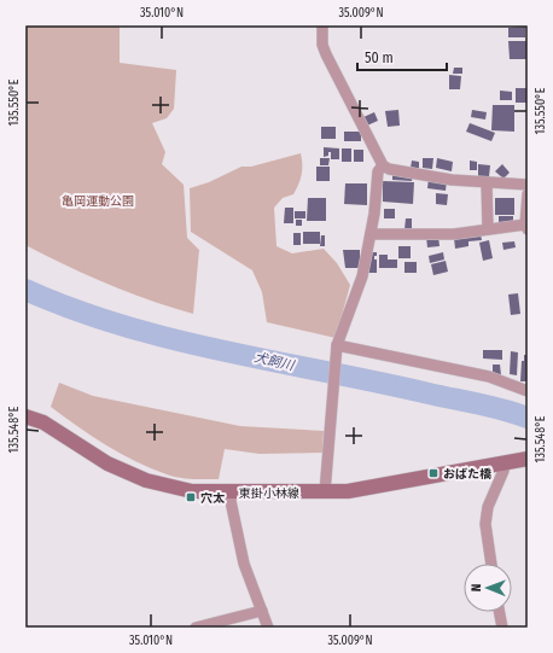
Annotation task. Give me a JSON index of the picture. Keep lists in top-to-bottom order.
{
  "streets": {
    "main road": ["東掛小林線"]
  },
  "water": ["犬飼川"],
  "parks": ["亀岡運動公園"],
  "places": {
    "transit": ["おばた橋", "穴太"]
  },
  "scale_bar": "50 m",
  "north": "left",
  "coordinates": [
    "35.010°N",
    "35.009°N",
    "135.550°E",
    "135.548°E"
  ]
}
